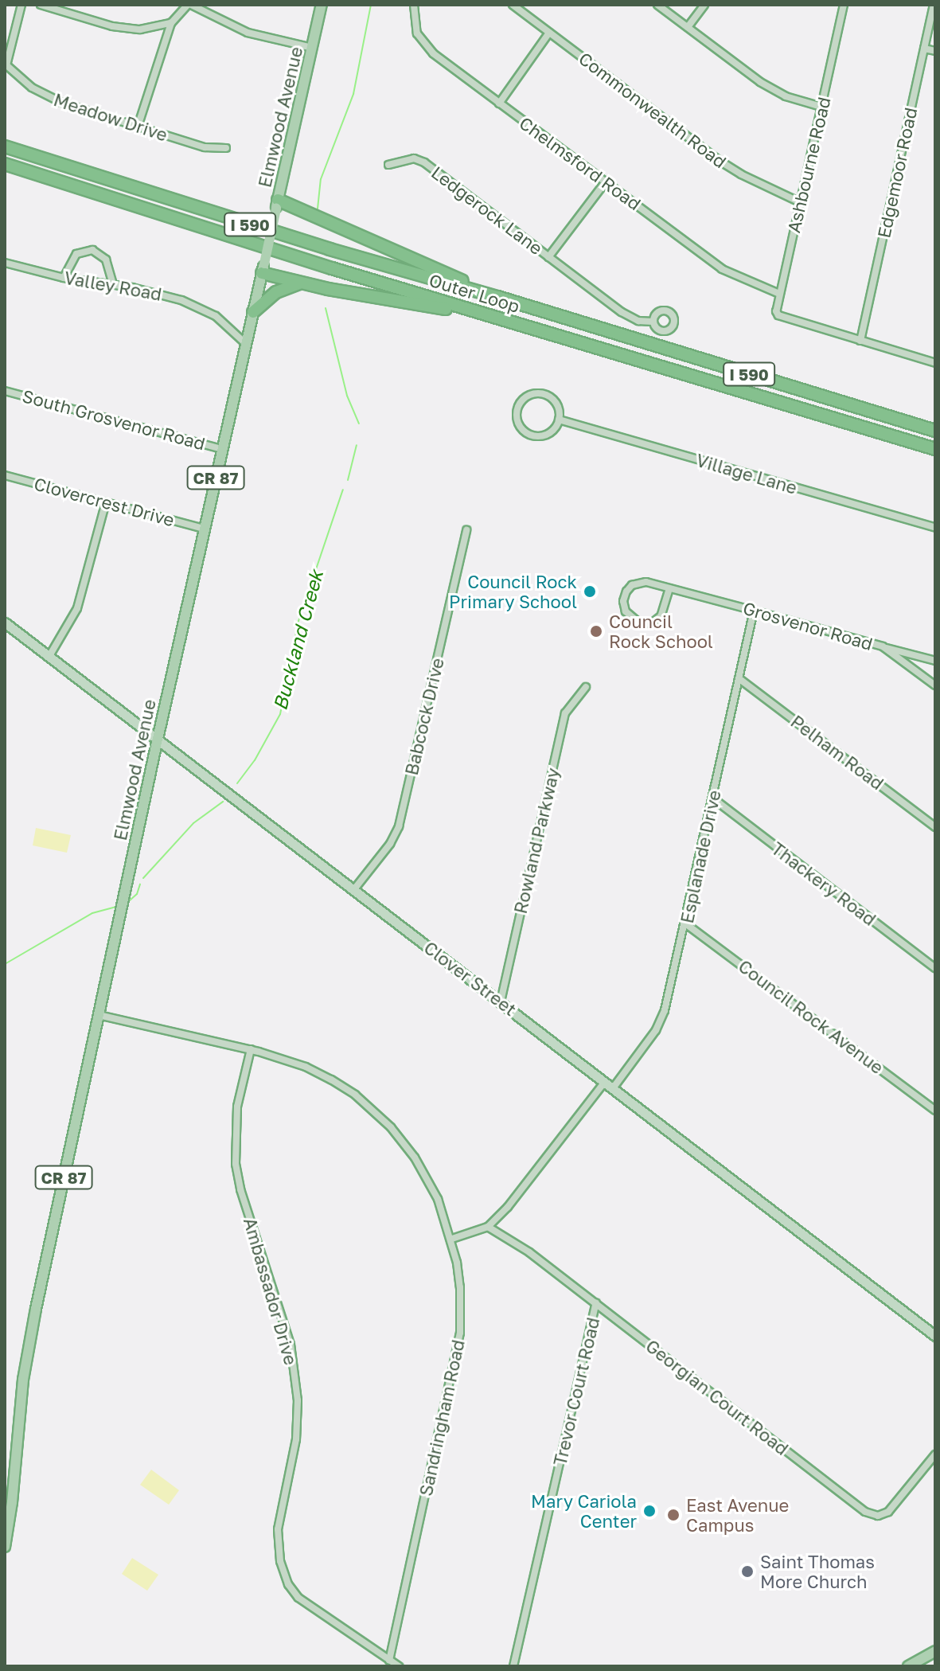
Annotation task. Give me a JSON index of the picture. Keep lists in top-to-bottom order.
{
  "streets": {
    "highway": ["I 590", "Outer Loop"],
    "main road": ["Elmwood Avenue", "CR 87", "Clover Street"],
    "street": [
      "Commonwealth Road",
      "Meadow Drive",
      "Chelmsford Road",
      "Ashbourne Road",
      "Edgemoor Road",
      "Ledgerock Lane",
      "Valley Road",
      "South Grosvenor Road",
      "Village Lane",
      "Clovercrest Drive",
      "Grosvenor Road",
      "Babcock Drive",
      "Pelham Road",
      "Rowland Parkway",
      "Esplanade Drive",
      "Thackery Road",
      "Council Rock Avenue",
      "Ambassador Drive",
      "Trevor Court Road",
      "Georgian Court Road",
      "Sandringham Road"
    ]
  },
  "crossings": [
    ["Commonwealth Road", "Ashbourne Road"],
    ["Elmwood Avenue", "Valley Road"],
    ["Elmwood Avenue", "South Grosvenor Road"],
    ["Elmwood Avenue", "Clovercrest Drive"],
    ["Elmwood Avenue", "Clover Street"],
    ["Elmwood Avenue", "Sandringham Road"],
    ["Chelmsford Road", "Ashbourne Road"],
    ["Chelmsford Road", "Ledgerock Lane"],
    ["Grosvenor Road", "Esplanade Drive"],
    ["Babcock Drive", "Clover Street"],
    ["Pelham Road", "Esplanade Drive"],
    ["Rowland Parkway", "Clover Street"],
    ["Esplanade Drive", "Thackery Road"],
    ["Esplanade Drive", "Clover Street"],
    ["Esplanade Drive", "Council Rock Avenue"],
    ["Esplanade Drive", "Georgian Court Road"],
    ["Esplanade Drive", "Sandringham Road"],
    ["Ambassador Drive", "Sandringham Road"],
    ["Trevor Court Road", "Georgian Court Road"]
  ],
  "water": ["Buckland Creek"],
  "places": [
    "Council Rock Primary School",
    "Council Rock School",
    "Mary Cariola Center",
    "East Avenue Campus",
    "Saint Thomas More Church"
  ]
}
